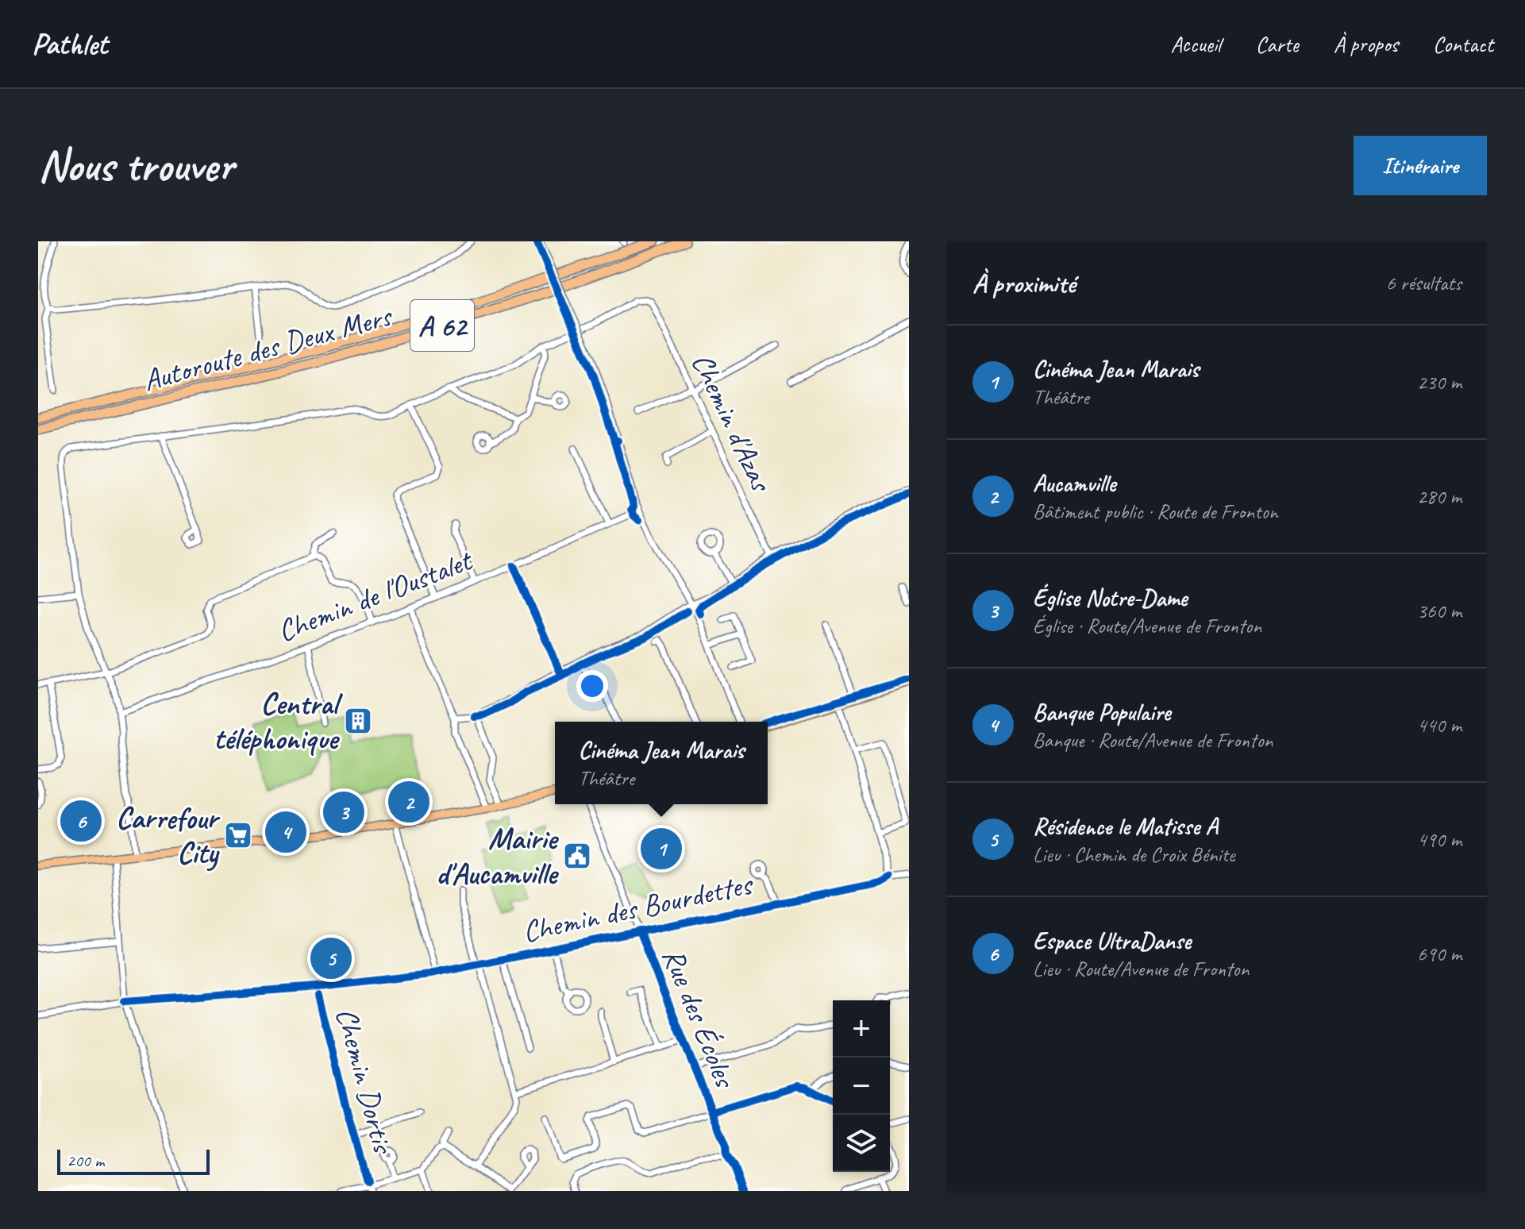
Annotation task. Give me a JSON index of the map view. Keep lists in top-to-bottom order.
{
  "streets": {
    "highway": ["A 62", "Autoroute des Deux Mers"],
    "street": [
      "Chemin d'Azas",
      "Chemin de l'Oustalet",
      "Chemin des Bourdettes",
      "Rue des Écoles",
      "Chemin Dortis"
    ]
  },
  "crossings": [
    ["Chemin des Bourdettes", "Rue des Écoles"],
    ["Chemin des Bourdettes", "Chemin Dortis"]
  ],
  "places": {
    "building": ["Central téléphonique"],
    "supermarket": ["Carrefour City"],
    "public building": ["Mairie d'Aucamville"]
  },
  "scale_bar": "200 m",
  "page": {
    "header": "Pathlet",
    "nav": [
      "Accueil",
      "Carte",
      "À propos",
      "Contact"
    ],
    "buttons": "Itinéraire",
    "title": "Nous trouver",
    "heading": ["À proximité", "6 résultats"],
    "list": [
      {
        "mark": "1",
        "name": "Cinéma Jean Marais",
        "note": "Théâtre",
        "value": "230 m"
      },
      {
        "mark": "2",
        "name": "Aucamville",
        "note": "Bâtiment public · Route de Fronton",
        "value": "280 m"
      },
      {
        "mark": "3",
        "name": "Église Notre-Dame",
        "note": "Église · Route/Avenue de Fronton",
        "value": "360 m"
      },
      {
        "mark": "4",
        "name": "Banque Populaire",
        "note": "Banque · Route/Avenue de Fronton",
        "value": "440 m"
      },
      {
        "mark": "5",
        "name": "Résidence le Matisse A",
        "note": "Lieu · Chemin de Croix Bénite",
        "value": "490 m"
      },
      {
        "mark": "6",
        "name": "Espace UltraDanse",
        "note": "Lieu · Route/Avenue de Fronton",
        "value": "690 m"
      }
    ],
    "popup": ["Cinéma Jean Marais", "Théâtre"],
    "pins": [
      "2",
      "3",
      "6",
      "4",
      "1",
      "5"
    ],
    "map_buttons": ["+", "−"],
    "scale": "200 m"
  }
}
